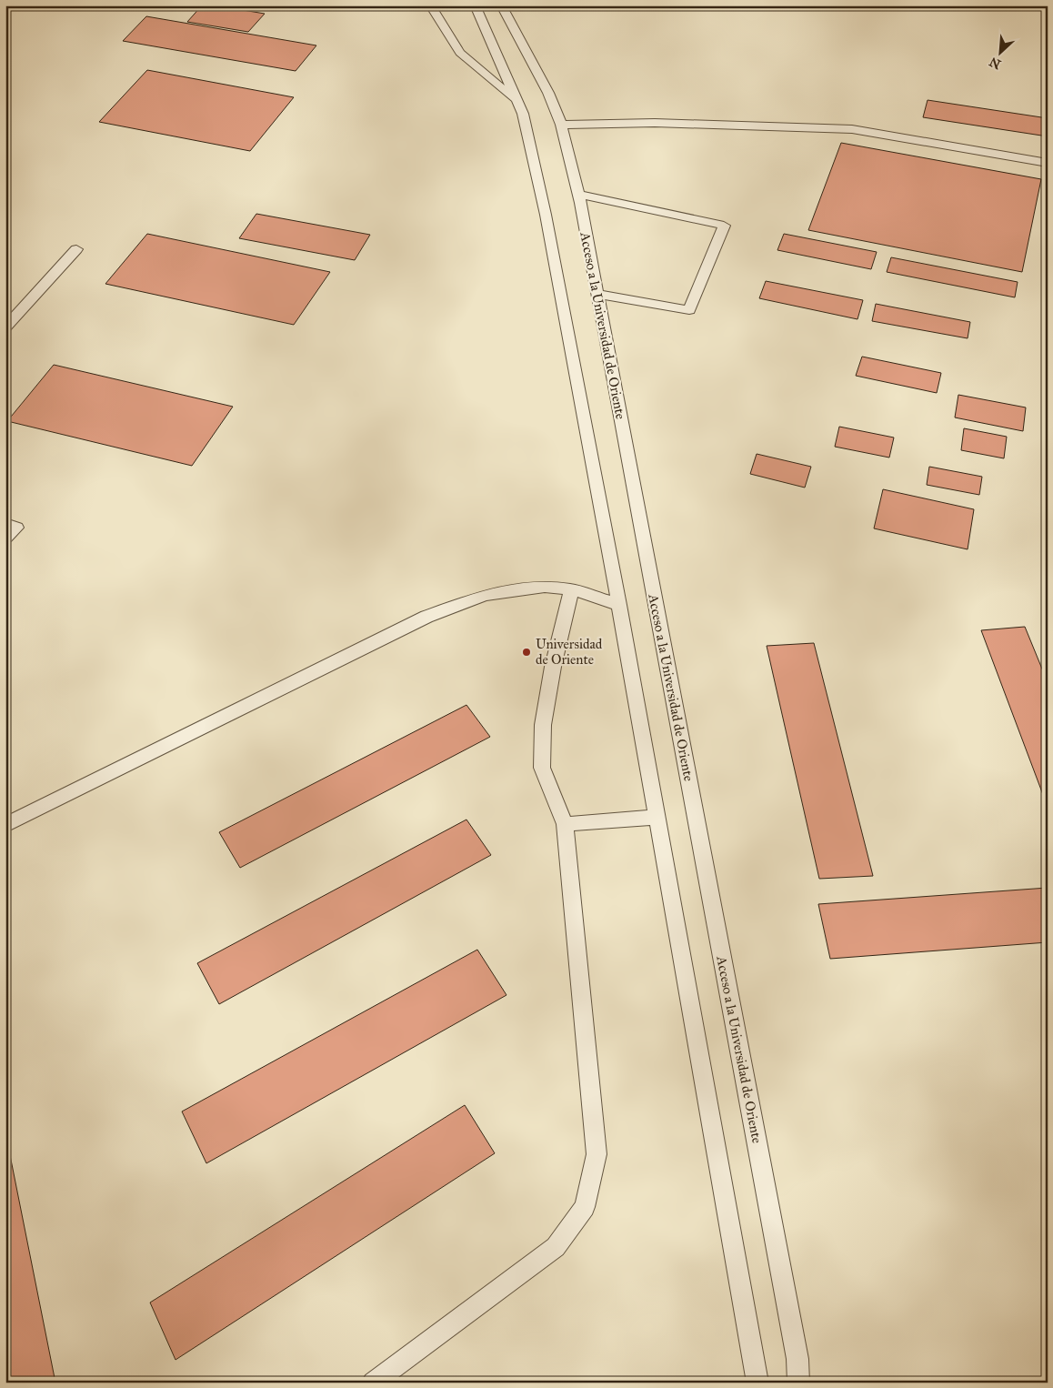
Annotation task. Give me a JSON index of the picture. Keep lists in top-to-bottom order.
{
  "streets": {
    "lane": ["Acceso a la Universidad de Oriente"]
  },
  "places": ["Universidad de Oriente"],
  "north": "bottom left"
}
